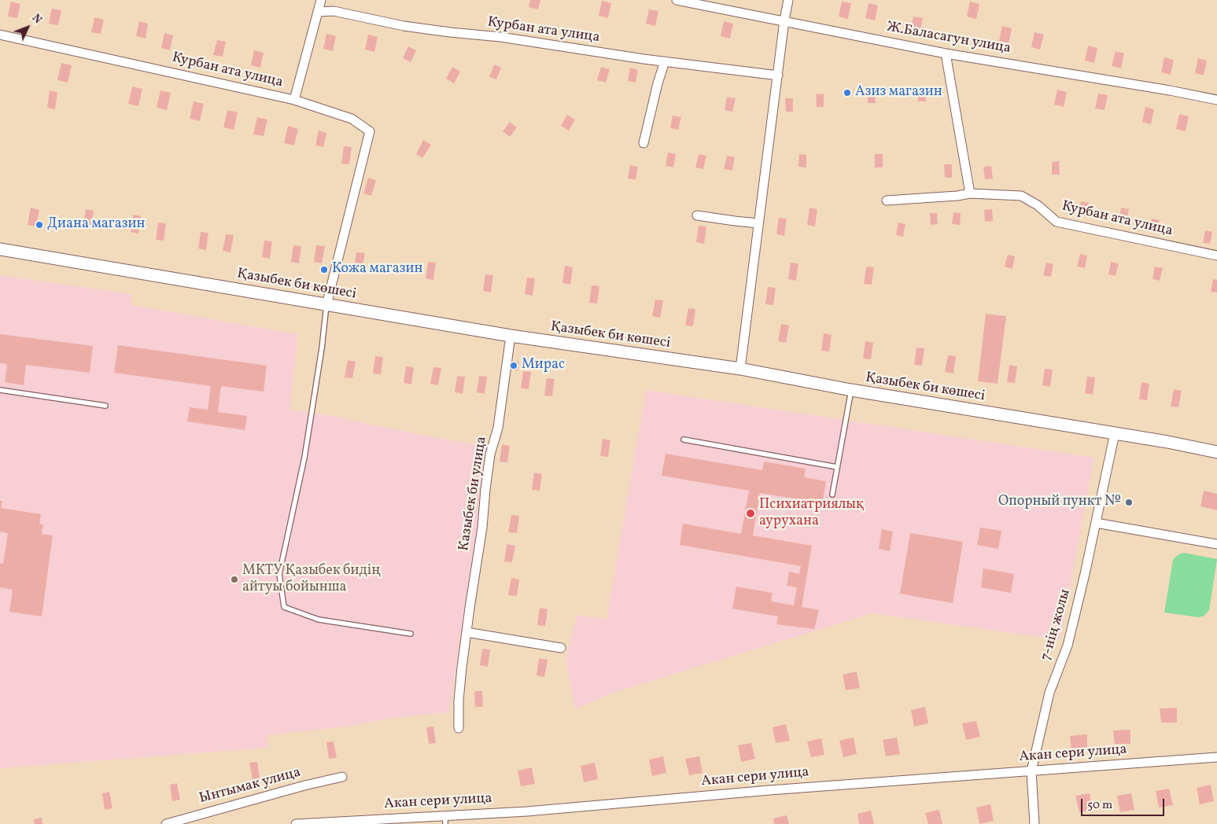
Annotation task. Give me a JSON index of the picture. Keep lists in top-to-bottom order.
{
  "streets": {
    "main road": ["Қазыбек би көшесі"],
    "street": [
      "Курбан ата улица",
      "Ж.Баласагун улица",
      "Казыбек би улица",
      "7-нің жолы",
      "Акан сери улица",
      "Ынтымак улица"
    ]
  },
  "crossings": [
    ["Қазыбек би көшесі", "Казыбек би улица"],
    ["Қазыбек би көшесі", "7-нің жолы"],
    ["7-нің жолы", "Акан сери улица"]
  ],
  "places": [
    "Азиз магазин",
    "Диана магазин",
    "Кожа магазин",
    "Мирас",
    "Опорный пункт №",
    "Психиатриялық аурухана",
    "МКТУ Қазыбек бидің айтуы бойынша"
  ],
  "scale_bar": "50 m",
  "north": "top right"
}
